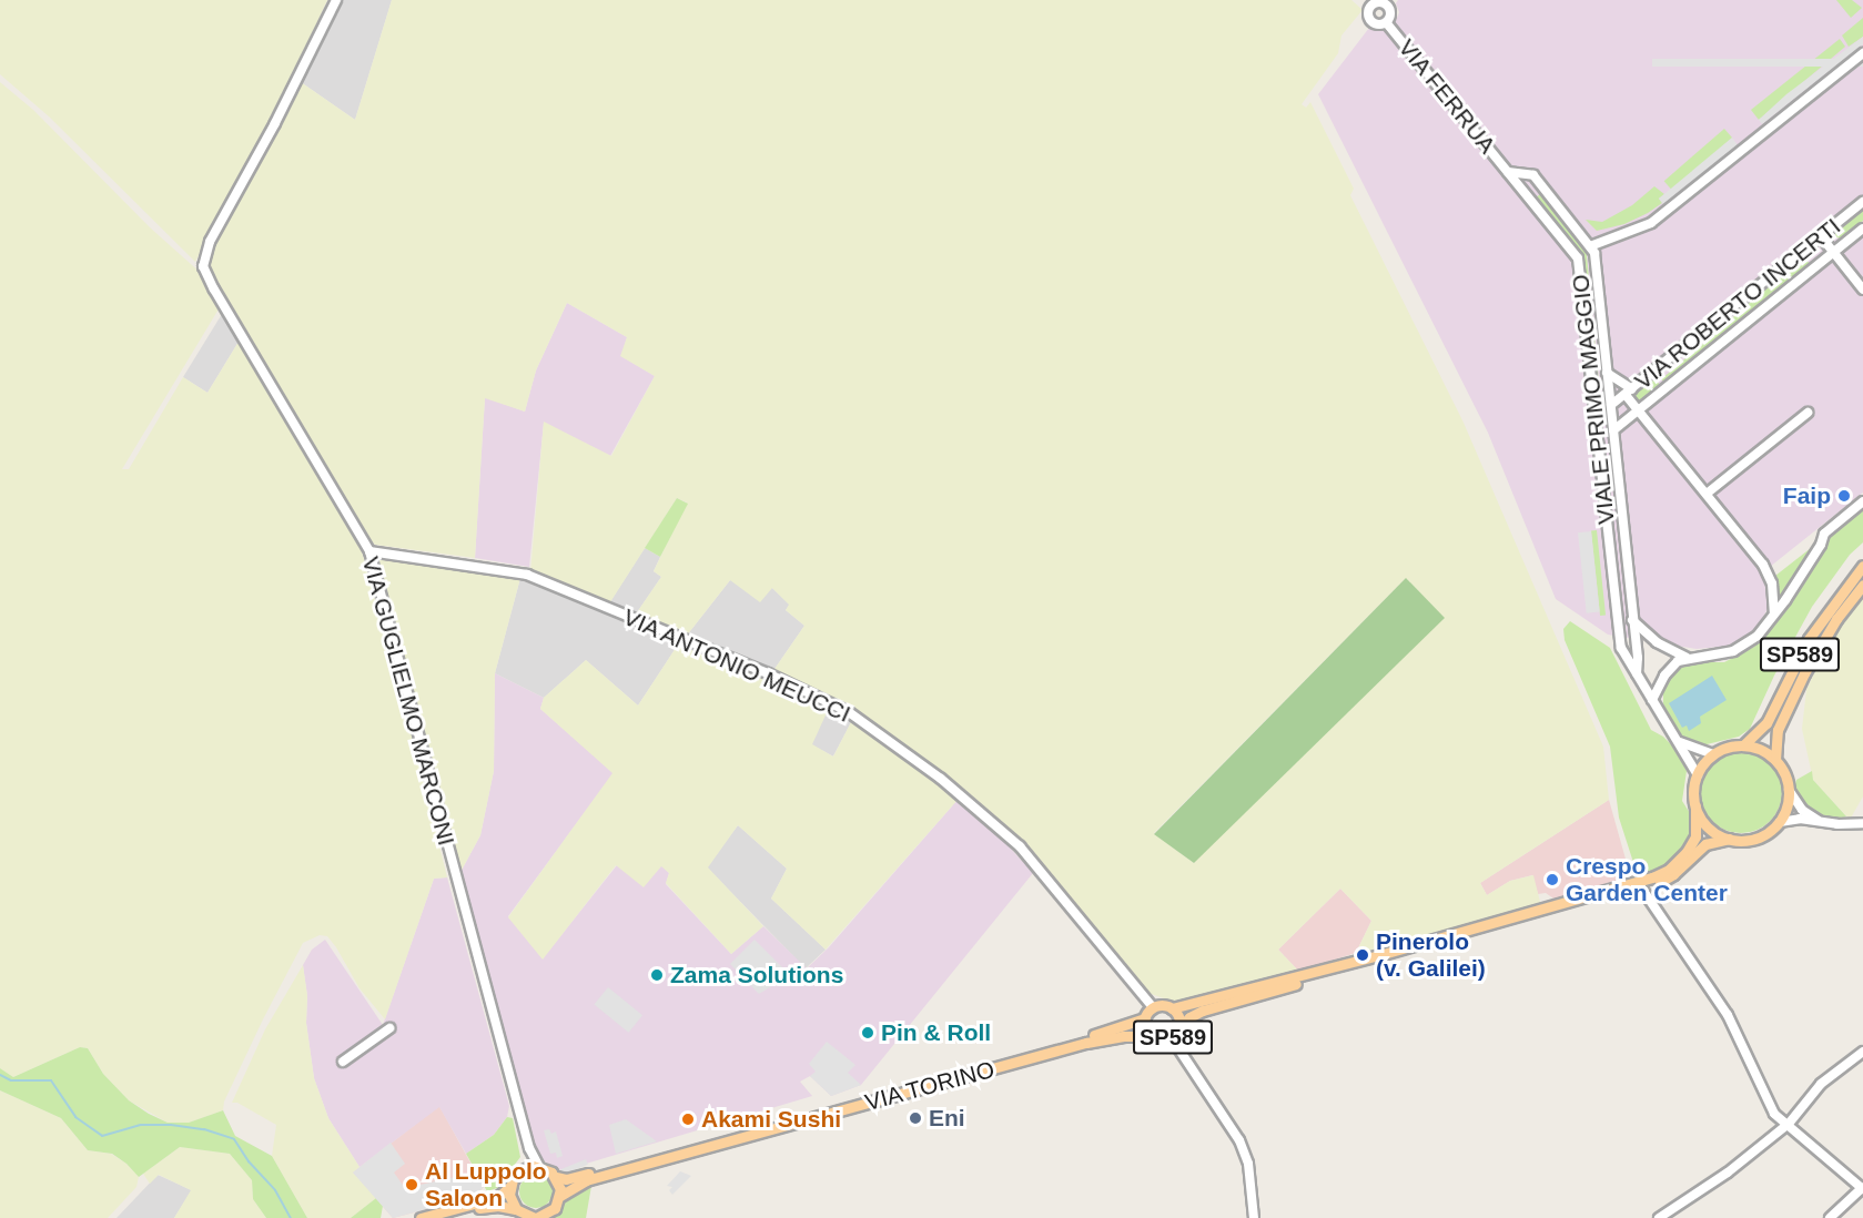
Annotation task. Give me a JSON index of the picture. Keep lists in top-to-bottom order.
{
  "streets": {
    "main road": ["SP589", "VIA TORINO"],
    "street": [
      "VIA FERRUA",
      "VIA ROBERTO INCERTI",
      "VIALE PRIMO MAGGIO",
      "VIA ANTONIO MEUCCI",
      "VIA GUGLIELMO MARCONI"
    ]
  },
  "crossings": [
    ["VIA FERRUA", "VIALE PRIMO MAGGIO"],
    ["VIA ROBERTO INCERTI", "VIALE PRIMO MAGGIO"],
    ["VIALE PRIMO MAGGIO", "SP589"],
    ["SP589", "VIA ANTONIO MEUCCI"],
    ["SP589", "VIA TORINO"],
    ["VIA ANTONIO MEUCCI", "VIA GUGLIELMO MARCONI"],
    ["VIA ANTONIO MEUCCI", "VIA TORINO"],
    ["VIA GUGLIELMO MARCONI", "VIA TORINO"]
  ],
  "places": [
    "Faip",
    "Crespo Garden Center",
    "Pinerolo (v. Galilei)",
    "Zama Solutions",
    "Pin & Roll",
    "Eni",
    "Akami Sushi",
    "Al Luppolo Saloon"
  ]
}
